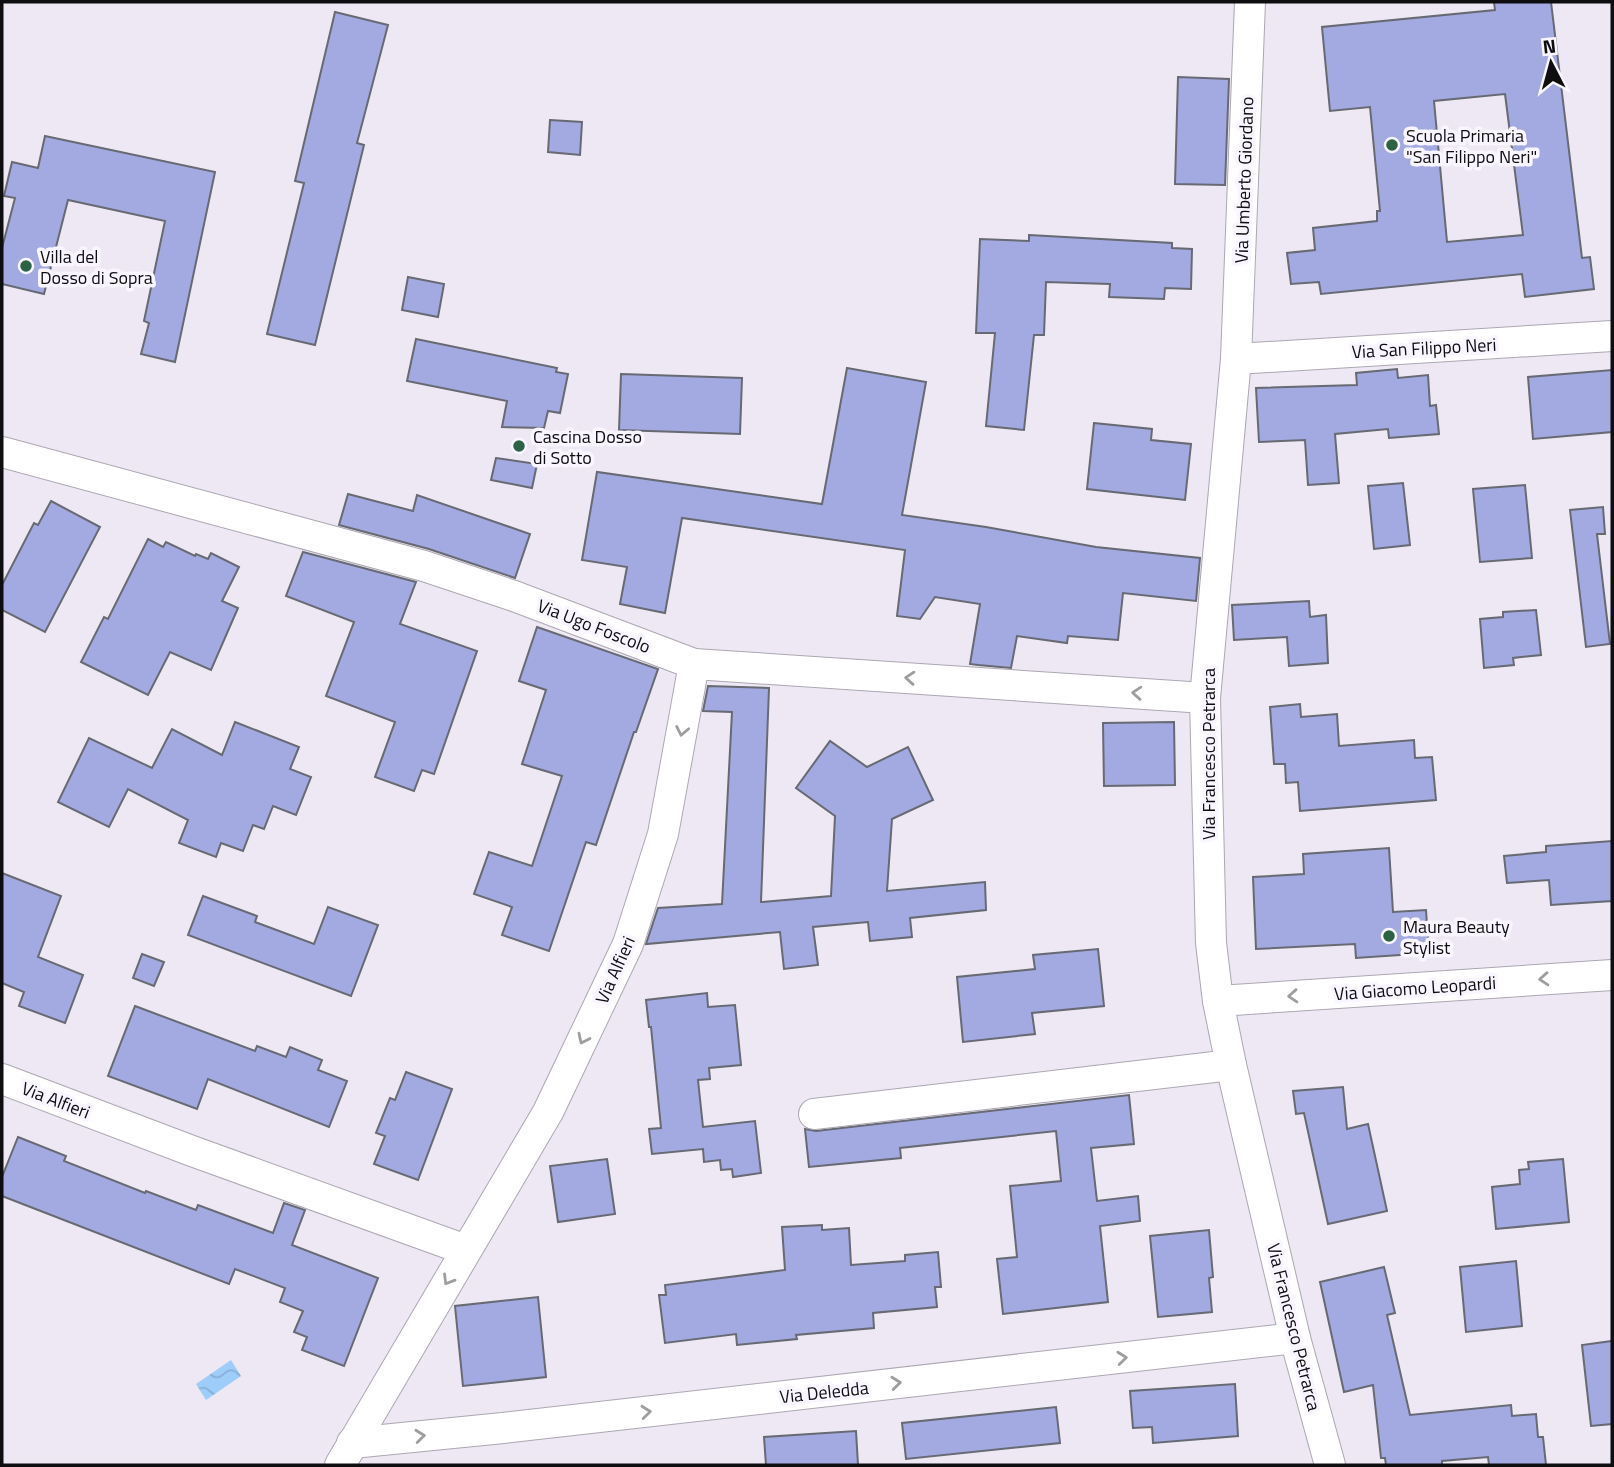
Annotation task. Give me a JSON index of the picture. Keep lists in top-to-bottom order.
{
  "streets": {
    "street": [
      "Via Umberto Giordano",
      "Via San Filippo Neri",
      "Via Ugo Foscolo",
      "Via Francesco Petrarca",
      "Via Alfieri",
      "Via Giacomo Leopardi",
      "Via Deledda"
    ]
  },
  "crossings": [
    ["Via Umberto Giordano", "Via San Filippo Neri"],
    ["Via Umberto Giordano", "Via Francesco Petrarca"],
    ["Via San Filippo Neri", "Via Francesco Petrarca"],
    ["Via Ugo Foscolo", "Via Francesco Petrarca"],
    ["Via Ugo Foscolo", "Via Alfieri"],
    ["Via Francesco Petrarca", "Via Giacomo Leopardi"],
    ["Via Francesco Petrarca", "Via Deledda"],
    ["Via Alfieri", "Via Deledda"]
  ],
  "one_way": [
    "Via Ugo Foscolo",
    "Via Alfieri",
    "Via Giacomo Leopardi",
    "Via Deledda"
  ],
  "places": [
    "Scuola Primaria \"San Filippo Neri\"",
    "Villa del Dosso di Sopra",
    "Cascina Dosso di Sotto",
    "Maura Beauty Stylist"
  ],
  "north": "top"
}
